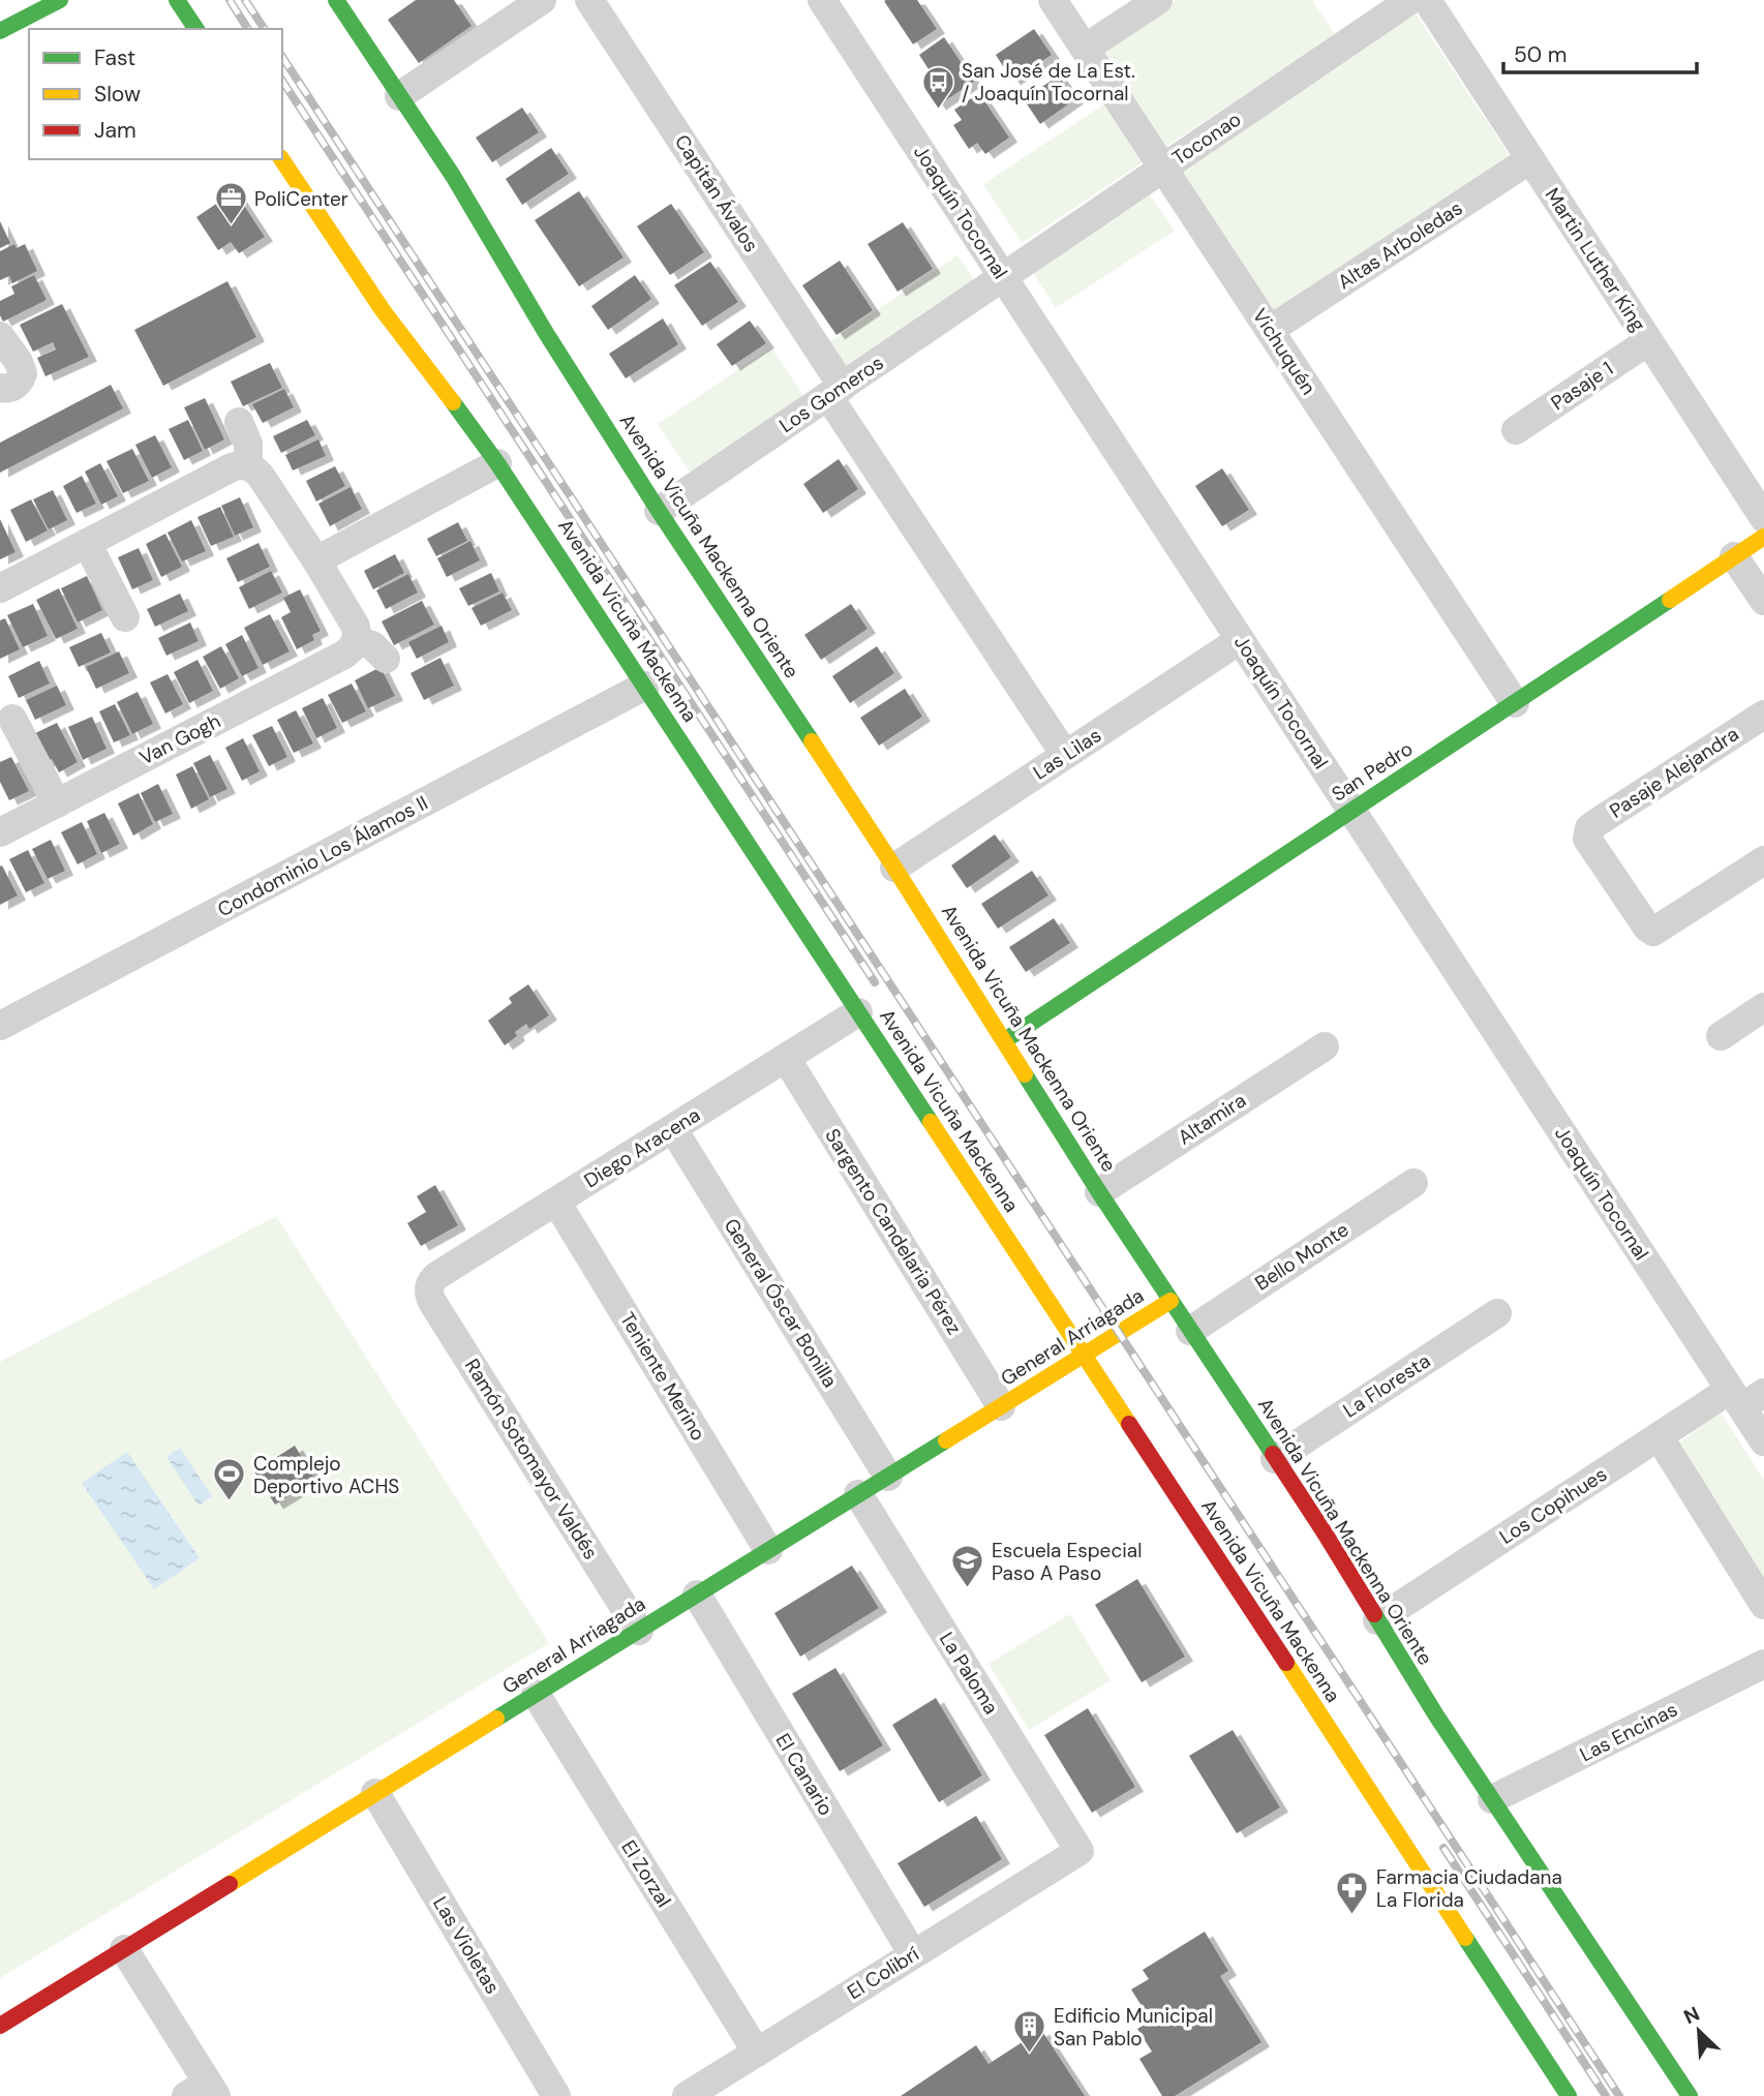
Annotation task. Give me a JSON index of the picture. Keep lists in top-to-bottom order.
{
  "streets": {
    "main road": [
      "Avenida Vicuña Mackenna Oriente",
      "Avenida Vicuña Mackenna",
      "San Pedro",
      "General Arriagada"
    ],
    "street": [
      "Toconao",
      "Capitán Ávalos",
      "Joaquín Tocornal",
      "Altas Arboledas",
      "Martin Luther King",
      "Vichuquén",
      "Pasaje 1",
      "Los Gomeros",
      "Van Gogh",
      "Las Lilas",
      "Pasaje Alejandra",
      "Condominio Los Álamos II",
      "Altamira",
      "Diego Aracena",
      "Sargento Candelaria Pérez",
      "Bello Monte",
      "General Óscar Bonilla",
      "Teniente Merino",
      "La Floresta",
      "Ramón Sotomayor Valdés",
      "Los Copihues",
      "La Paloma",
      "Las Encinas",
      "El Canario",
      "El Zorzal",
      "Las Violetas",
      "El Colibrí"
    ]
  },
  "crossings": [
    ["Toconao", "Joaquín Tocornal"],
    ["Toconao", "Vichuquén"],
    ["Toconao", "Los Gomeros"],
    ["Capitán Ávalos", "Los Gomeros"],
    ["Capitán Ávalos", "Las Lilas"],
    ["Joaquín Tocornal", "Los Gomeros"],
    ["Joaquín Tocornal", "Las Lilas"],
    ["Joaquín Tocornal", "San Pedro"],
    ["Joaquín Tocornal", "Los Copihues"],
    ["Altas Arboledas", "Martin Luther King"],
    ["Altas Arboledas", "Vichuquén"],
    ["Martin Luther King", "Pasaje 1"],
    ["Vichuquén", "San Pedro"],
    ["Los Gomeros", "Avenida Vicuña Mackenna Oriente"],
    ["Avenida Vicuña Mackenna Oriente", "Las Lilas"],
    ["Avenida Vicuña Mackenna Oriente", "San Pedro"],
    ["Avenida Vicuña Mackenna Oriente", "Altamira"],
    ["Avenida Vicuña Mackenna Oriente", "Bello Monte"],
    ["Avenida Vicuña Mackenna Oriente", "General Arriagada"],
    ["Avenida Vicuña Mackenna Oriente", "La Floresta"],
    ["Avenida Vicuña Mackenna Oriente", "Los Copihues"],
    ["Avenida Vicuña Mackenna Oriente", "Las Encinas"],
    ["Avenida Vicuña Mackenna", "Condominio Los Álamos II"],
    ["Avenida Vicuña Mackenna", "Diego Aracena"],
    ["Avenida Vicuña Mackenna", "General Arriagada"],
    ["Diego Aracena", "Sargento Candelaria Pérez"],
    ["Diego Aracena", "General Óscar Bonilla"],
    ["Diego Aracena", "Teniente Merino"],
    ["Diego Aracena", "Ramón Sotomayor Valdés"],
    ["Sargento Candelaria Pérez", "General Arriagada"],
    ["General Óscar Bonilla", "General Arriagada"],
    ["General Arriagada", "Teniente Merino"],
    ["General Arriagada", "Ramón Sotomayor Valdés"],
    ["General Arriagada", "La Paloma"],
    ["General Arriagada", "El Canario"],
    ["General Arriagada", "El Zorzal"],
    ["General Arriagada", "Las Violetas"],
    ["La Paloma", "El Colibrí"],
    ["El Canario", "El Colibrí"],
    ["El Zorzal", "El Colibrí"]
  ],
  "places": {
    "bus stop": ["San José de La Est. / Joaquín Tocornal"],
    "office": ["PoliCenter"],
    "sports": ["Complejo Deportivo ACHS"],
    "school or university": ["Escuela Especial Paso A Paso"],
    "pharmacy": ["Farmacia Ciudadana La Florida"],
    "building": ["Edificio Municipal San Pablo"]
  },
  "legend": ["Fast", "Slow", "Jam"],
  "scale_bar": "50 m",
  "north": "top left"
}
